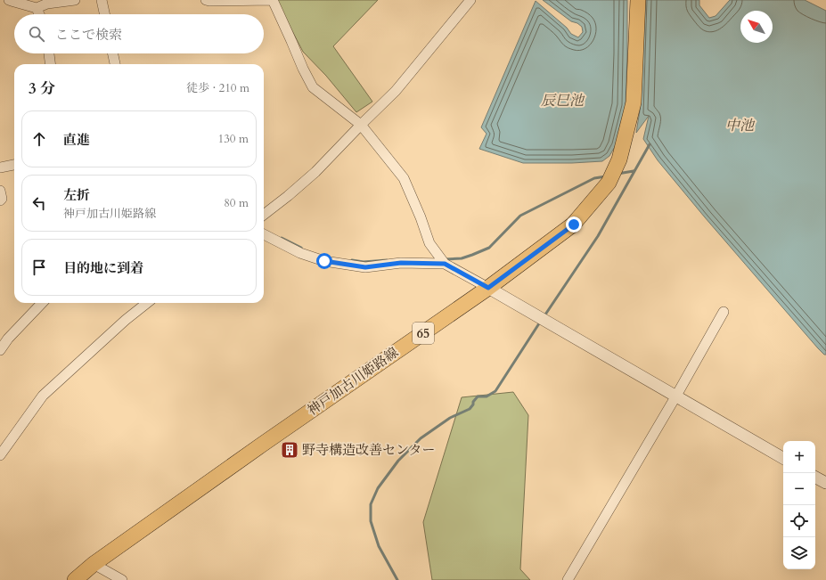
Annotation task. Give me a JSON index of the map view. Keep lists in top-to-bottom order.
{
  "streets": {
    "main road": ["65", "神戸加古川姫路線"]
  },
  "water": ["辰巳池", "中池"],
  "places": {
    "building": ["野寺構造改善センター"]
  },
  "north": "top left",
  "page": {
    "search": "ここで検索",
    "heading": ["3 分", "徒歩 · 210 m"],
    "list": [
      ["直進", "130 m"],
      ["左折", "神戸加古川姫路線", "80 m"],
      "目的地に到着"
    ],
    "map_buttons": ["+", "−"]
  }
}
